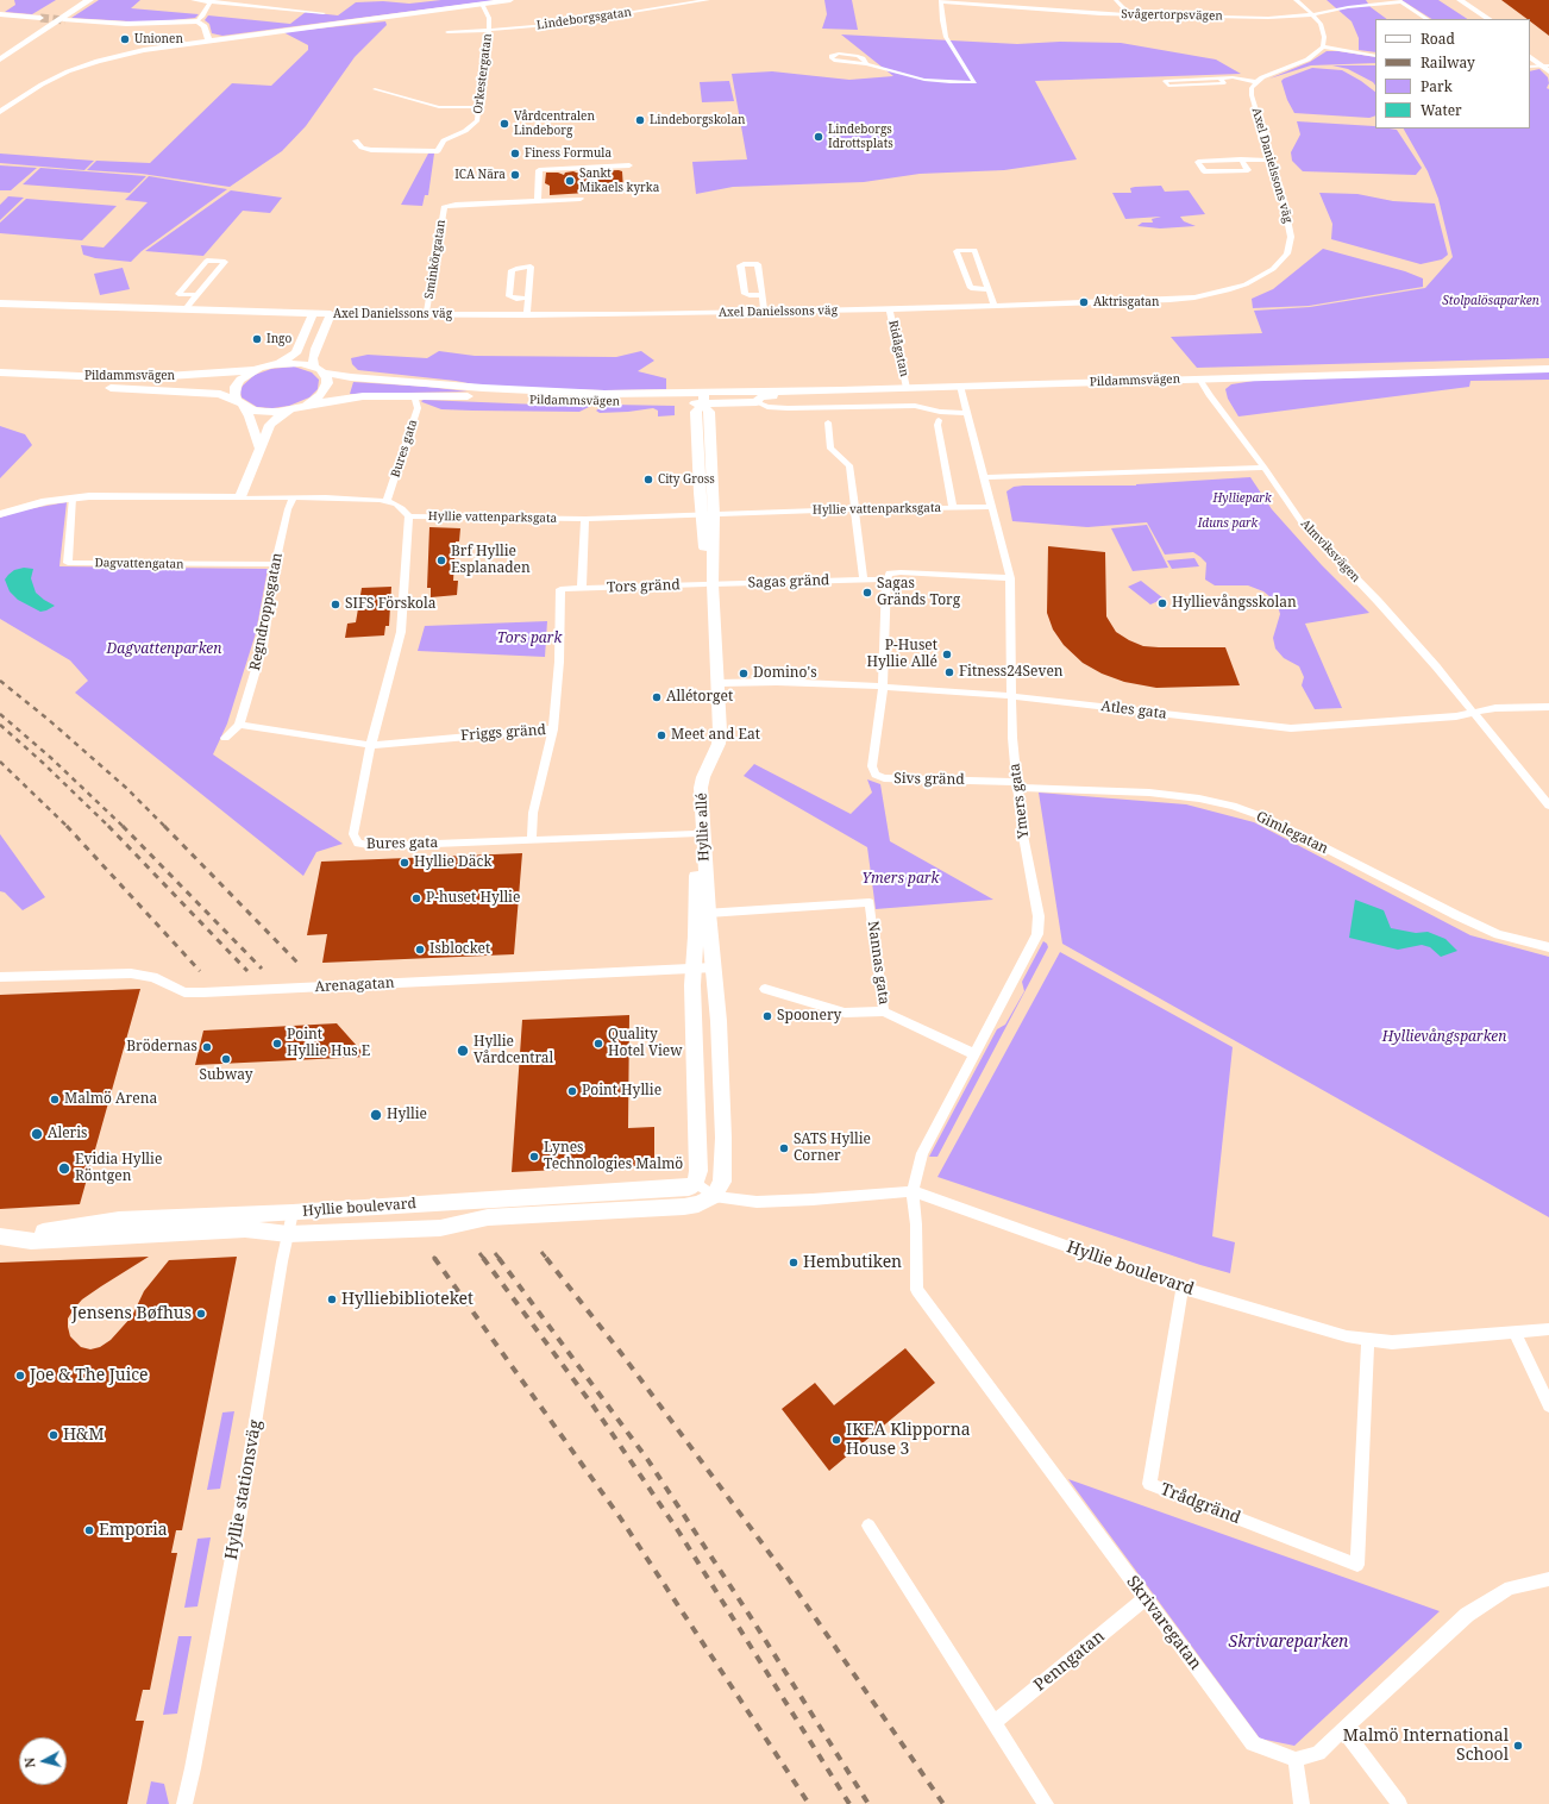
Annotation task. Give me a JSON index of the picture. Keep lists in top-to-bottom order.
{
  "streets": {
    "street": [
      "Svågertorpsvägen",
      "Lindeborgsgatan",
      "Orkestergatan",
      "Axel Danielssons väg",
      "Sminkörgatan",
      "Ridågatan",
      "Pildammsvägen",
      "Bures gata",
      "Hyllie vattenparksgata",
      "Almviksvägen",
      "Dagvattengatan",
      "Sagas gränd",
      "Tors gränd",
      "Regndroppsgatan",
      "Atles gata",
      "Friggs gränd",
      "Sivs gränd",
      "Ymers gata",
      "Hyllie allé",
      "Gimlegatan",
      "Nannas gata",
      "Arenagatan",
      "Hyllie boulevard",
      "Hyllie stationsväg",
      "Trådgränd",
      "Skrivaregatan",
      "Penngatan"
    ]
  },
  "crossings": [
    ["Lindeborgsgatan", "Orkestergatan"],
    ["Axel Danielssons väg", "Sminkörgatan"],
    ["Axel Danielssons väg", "Ridågatan"],
    ["Ridågatan", "Pildammsvägen"],
    ["Pildammsvägen", "Bures gata"],
    ["Pildammsvägen", "Almviksvägen"],
    ["Pildammsvägen", "Ymers gata"],
    ["Pildammsvägen", "Hyllie allé"],
    ["Bures gata", "Hyllie vattenparksgata"],
    ["Bures gata", "Friggs gränd"],
    ["Bures gata", "Hyllie allé"],
    ["Hyllie vattenparksgata", "Ymers gata"],
    ["Hyllie vattenparksgata", "Hyllie allé"],
    ["Almviksvägen", "Atles gata"],
    ["Dagvattengatan", "Regndroppsgatan"],
    ["Sagas gränd", "Tors gränd"],
    ["Sagas gränd", "Ymers gata"],
    ["Sagas gränd", "Hyllie allé"],
    ["Tors gränd", "Friggs gränd"],
    ["Tors gränd", "Hyllie allé"],
    ["Atles gata", "Sivs gränd"],
    ["Atles gata", "Ymers gata"],
    ["Atles gata", "Hyllie allé"],
    ["Sivs gränd", "Ymers gata"],
    ["Sivs gränd", "Gimlegatan"],
    ["Ymers gata", "Gimlegatan"],
    ["Ymers gata", "Nannas gata"],
    ["Ymers gata", "Hyllie boulevard"],
    ["Ymers gata", "Skrivaregatan"],
    ["Hyllie allé", "Nannas gata"],
    ["Hyllie allé", "Arenagatan"],
    ["Hyllie allé", "Hyllie boulevard"],
    ["Hyllie boulevard", "Hyllie stationsväg"],
    ["Hyllie boulevard", "Trådgränd"],
    ["Hyllie boulevard", "Skrivaregatan"],
    ["Skrivaregatan", "Penngatan"]
  ],
  "parks": [
    "Stolpalösaparken",
    "Hylliepark",
    "Iduns park",
    "Tors park",
    "Dagvattenparken",
    "Ymers park",
    "Hyllievångsparken",
    "Skrivareparken"
  ],
  "places": [
    "Unionen",
    "Lindeborgskolan",
    "Vårdcentralen Lindeborg",
    "Lindeborgs Idrottsplats",
    "Finess Formula",
    "ICA Nära",
    "Sankt Mikaels kyrka",
    "Aktrisgatan",
    "Ingo",
    "City Gross",
    "Brf Hyllie Esplanaden",
    "Sagas Gränds Torg",
    "Hyllievångsskolan",
    "SIFS Förskola",
    "P-Huset Hyllie Allé",
    "Fitness24Seven",
    "Domino's",
    "Allétorget",
    "Meet and Eat",
    "Hyllie Däck",
    "P-huset Hyllie",
    "Isblocket",
    "Spoonery",
    "Point Hyllie Hus E",
    "Quality Hotel View",
    "Brödernas",
    "Hyllie Vårdcentral",
    "Subway",
    "Point Hyllie",
    "Malmö Arena",
    "Hyllie",
    "Aleris",
    "SATS Hyllie Corner",
    "Lynes Technologies Malmö",
    "Evidia Hyllie Röntgen",
    "Hembutiken",
    "Hylliebiblioteket",
    "Jensens Bøfhus",
    "Joe & The Juice",
    "H&M",
    "IKEA Klipporna House 3",
    "Emporia",
    "Malmö International School"
  ],
  "legend": [
    "Road",
    "Railway",
    "Park",
    "Water"
  ],
  "north": "left"
}
